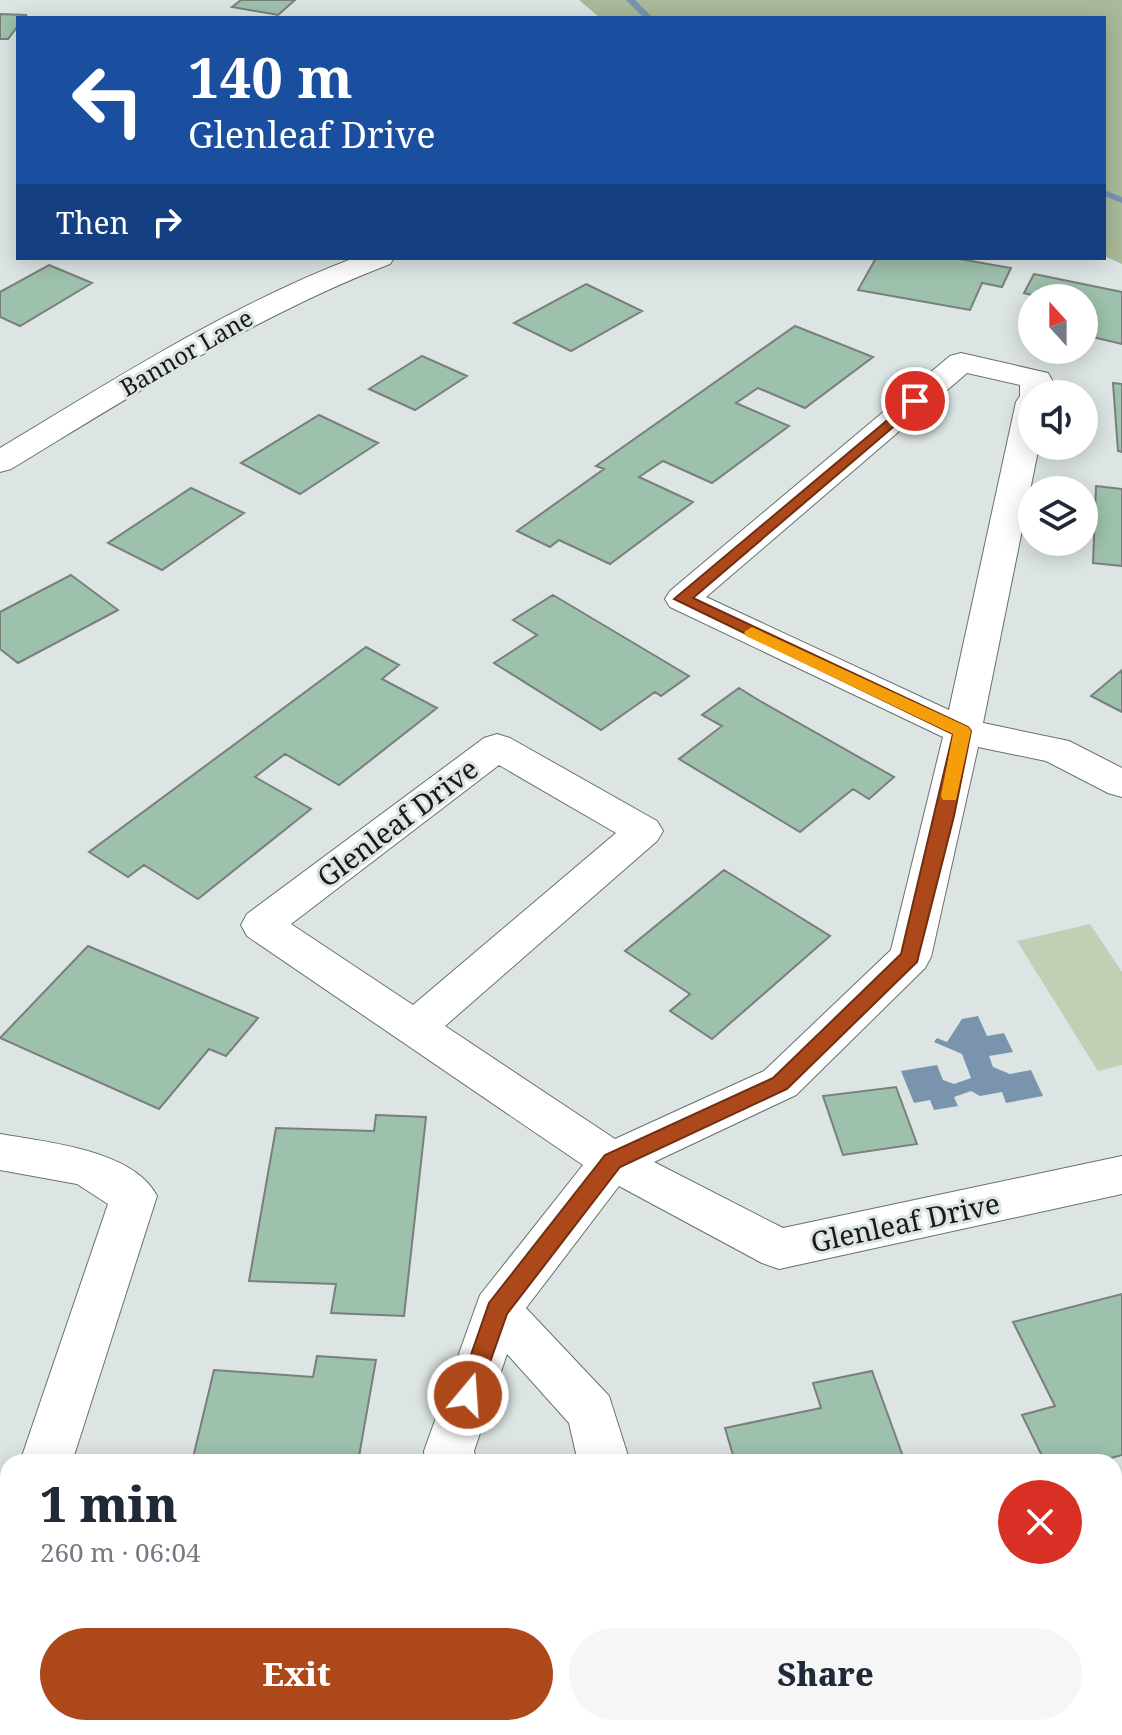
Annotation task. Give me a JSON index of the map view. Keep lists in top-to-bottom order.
{
  "streets": {
    "street": ["Bannor Lane", "Glenleaf Drive"]
  },
  "north": "top",
  "page": {
    "turn": ["140 m", "Glenleaf Drive"],
    "then": "Then",
    "heading": ["1 min", "260 m · 06:04"],
    "buttons": ["Exit", "Share"]
  }
}
